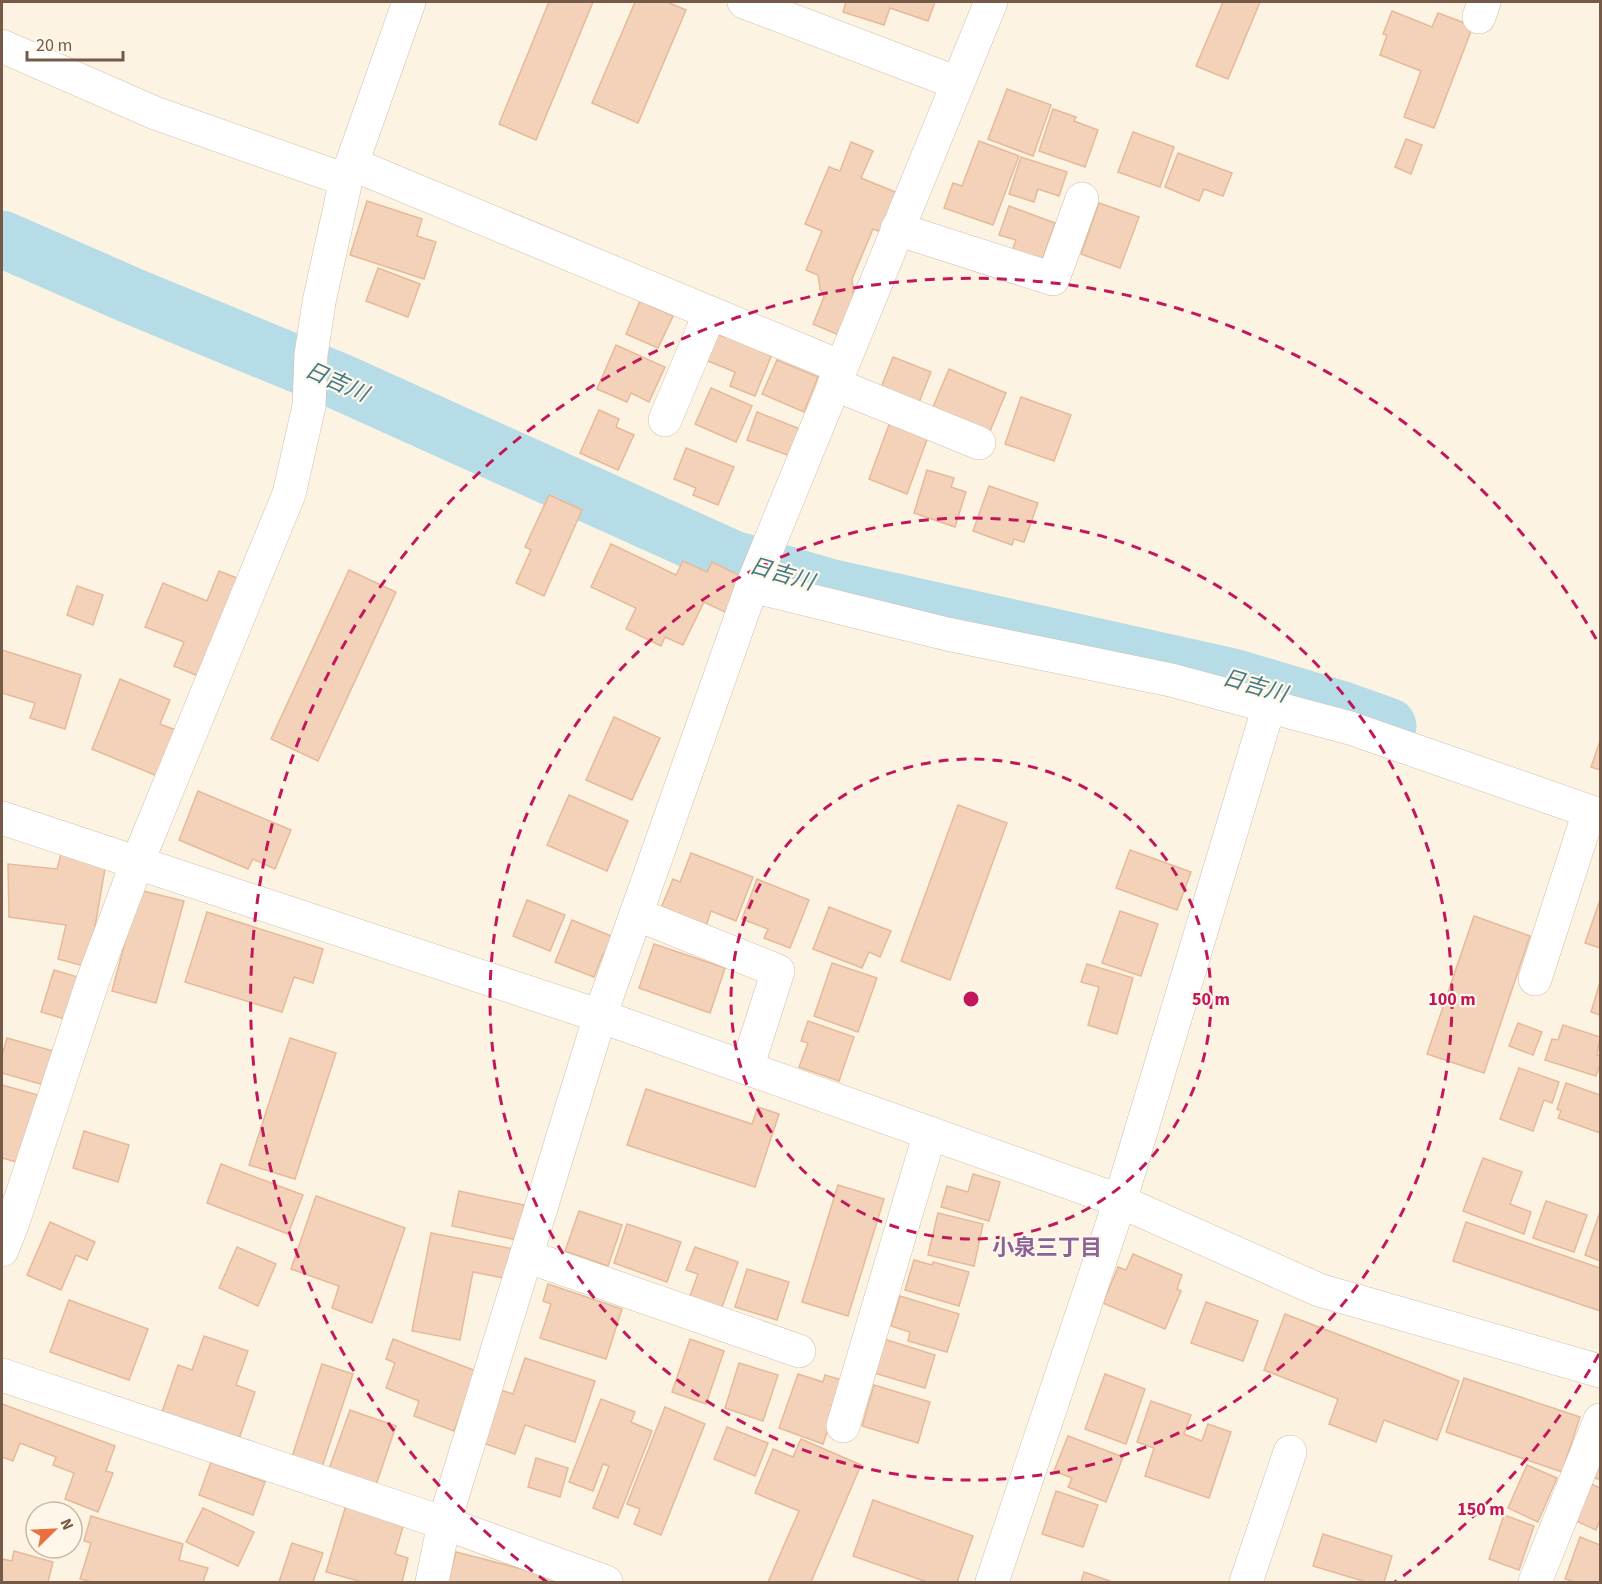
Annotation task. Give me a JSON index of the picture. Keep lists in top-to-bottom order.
{
  "districts": ["小泉三丁目"],
  "water": ["日吉川"],
  "scale_bar": "20 m",
  "north": "top right",
  "rings": ["50 m", "100 m", "150 m"]
}
